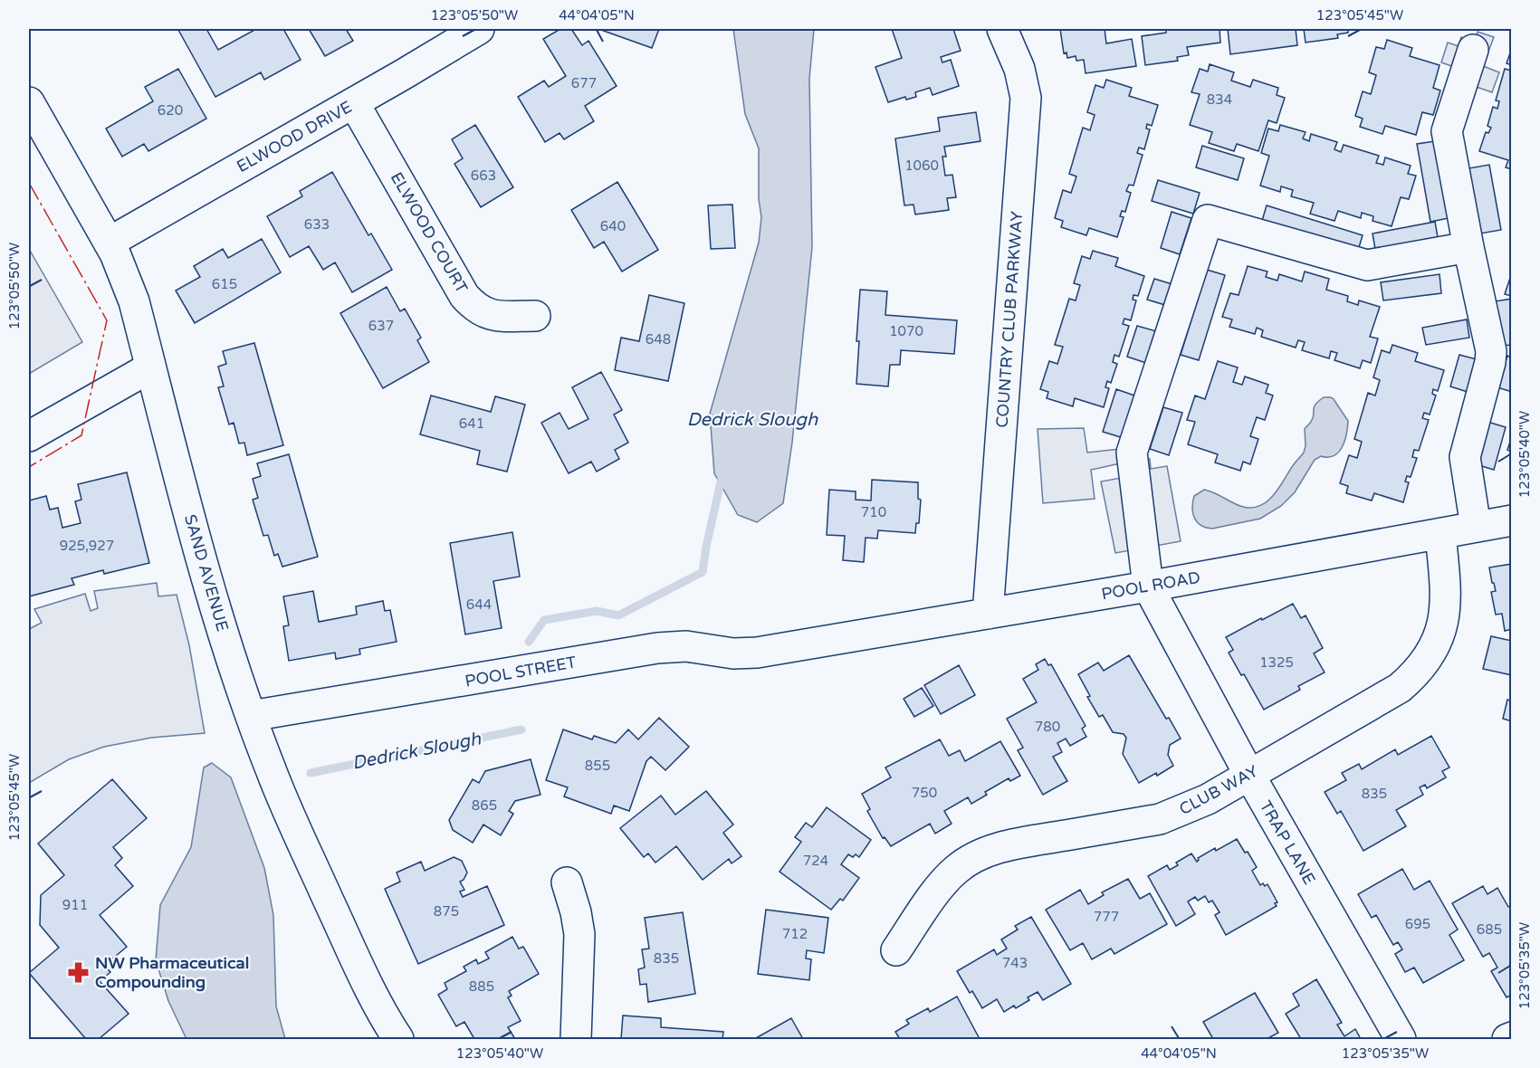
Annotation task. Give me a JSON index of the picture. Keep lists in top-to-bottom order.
{
  "streets": {
    "street": [
      "ELWOOD DRIVE",
      "ELWOOD COURT",
      "COUNTRY CLUB PARKWAY",
      "SAND AVENUE",
      "POOL ROAD",
      "POOL STREET",
      "CLUB WAY",
      "TRAP LANE"
    ]
  },
  "crossings": [
    ["ELWOOD DRIVE", "ELWOOD COURT"],
    ["ELWOOD DRIVE", "SAND AVENUE"],
    ["COUNTRY CLUB PARKWAY", "POOL ROAD"],
    ["SAND AVENUE", "POOL STREET"],
    ["POOL ROAD", "POOL STREET"],
    ["POOL ROAD", "CLUB WAY"],
    ["POOL ROAD", "TRAP LANE"],
    ["CLUB WAY", "TRAP LANE"]
  ],
  "water": ["Dedrick Slough"],
  "places": {
    "pharmacy": ["NW Pharmaceutical Compounding"]
  },
  "house_numbers": [
    "677",
    "834",
    "620",
    "1060",
    "663",
    "633",
    "640",
    "615",
    "637",
    "1070",
    "648",
    "641",
    "710",
    "925,927",
    "644",
    "1325",
    "780",
    "855",
    "750",
    "835",
    "865",
    "724",
    "911",
    "875",
    "777",
    "695",
    "685",
    "712",
    "835",
    "743",
    "885"
  ],
  "coordinates": [
    "123°05'50\"W",
    "44°04'05\"N",
    "123°05'45\"W",
    "123°05'40\"W",
    "123°05'35\"W"
  ]
}
